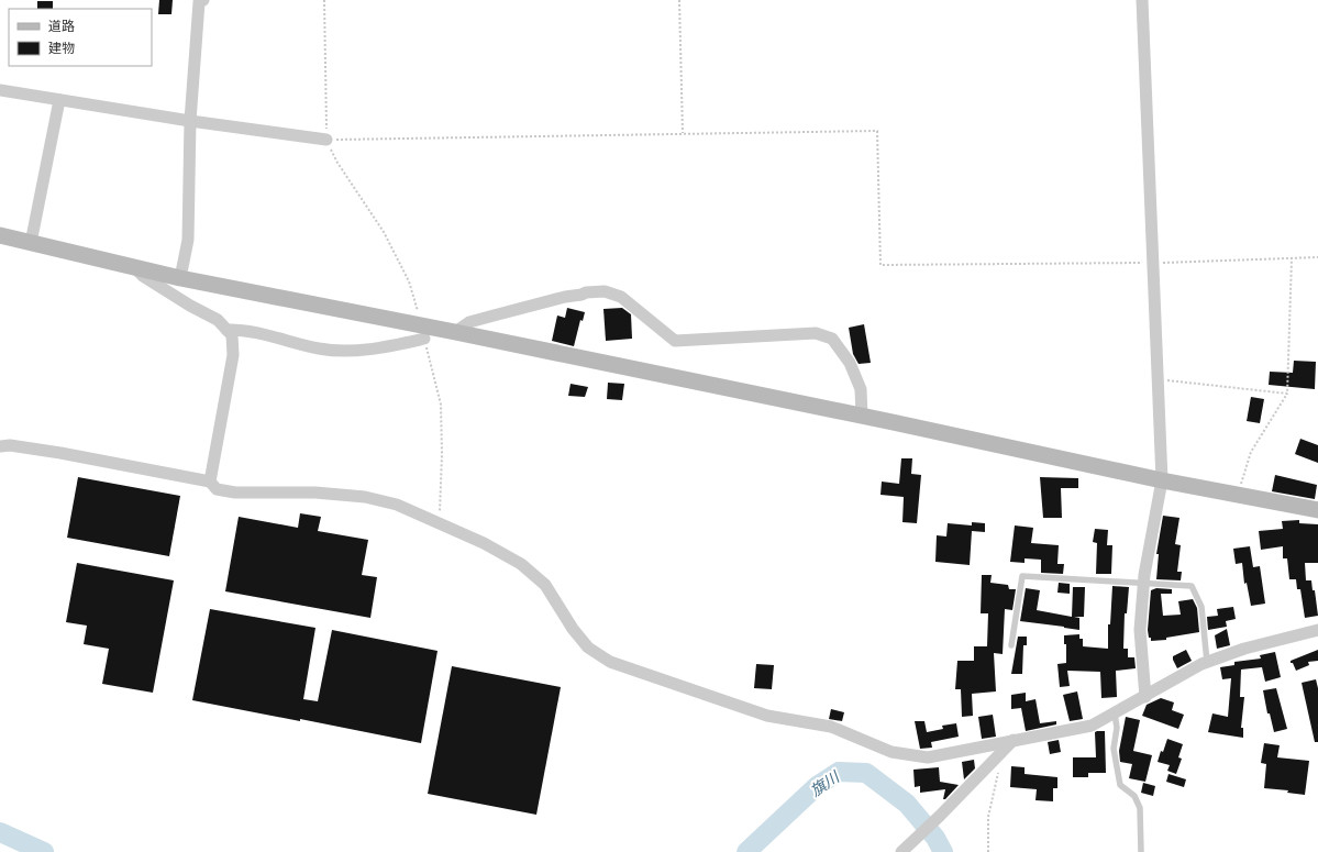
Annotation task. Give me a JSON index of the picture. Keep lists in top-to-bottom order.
{
  "water": ["旗川"],
  "legend": ["道路", "建物"]
}
